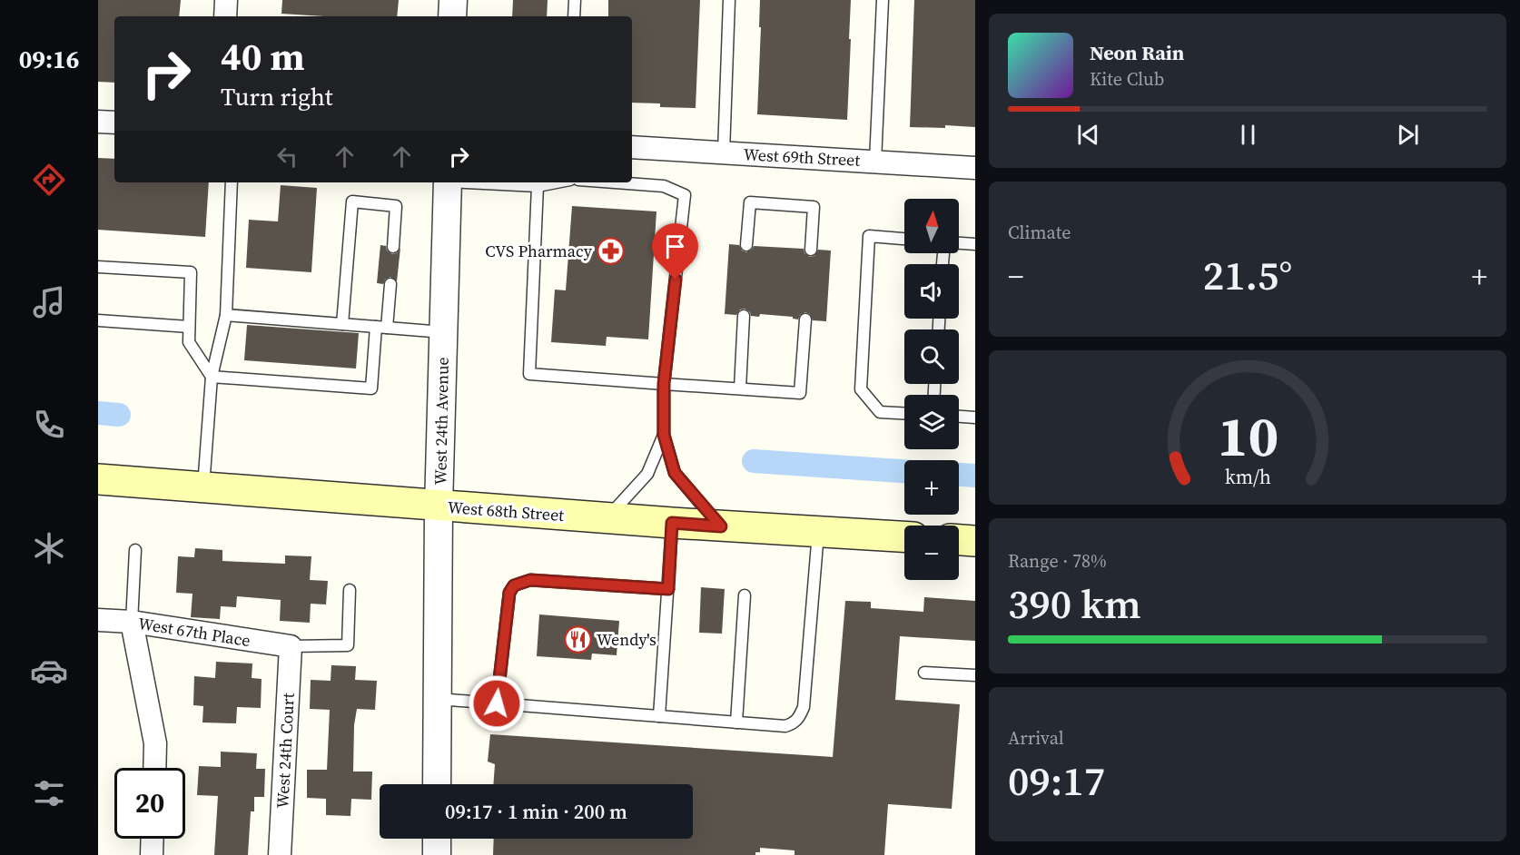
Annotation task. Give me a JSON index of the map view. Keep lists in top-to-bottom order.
{
  "streets": {
    "main road": ["West 68th Street"],
    "street": [
      "West 69th Street",
      "West 24th Avenue",
      "West 67th Place",
      "West 24th Court"
    ]
  },
  "crossings": [
    ["West 24th Avenue", "West 68th Street"],
    ["West 67th Place", "West 24th Court"]
  ],
  "places": {
    "pharmacy": ["CVS Pharmacy"],
    "restaurant": ["Wendy's"]
  },
  "north": "top",
  "page": {
    "tabs": "09:16",
    "turn": ["40 m", "Turn right"],
    "song": ["Neon Rain", "Kite Club"],
    "tile": [
      "Climate",
      ["Range · 78%", "390 km"],
      ["Arrival", "09:17"]
    ],
    "map_buttons": ["+", "−"],
    "heat": ["−", "21.5°", "+"],
    "limit": "20",
    "trip": "09:17 · 1 min · 200 m",
    "gauge": ["10", "km/h"]
  }
}
